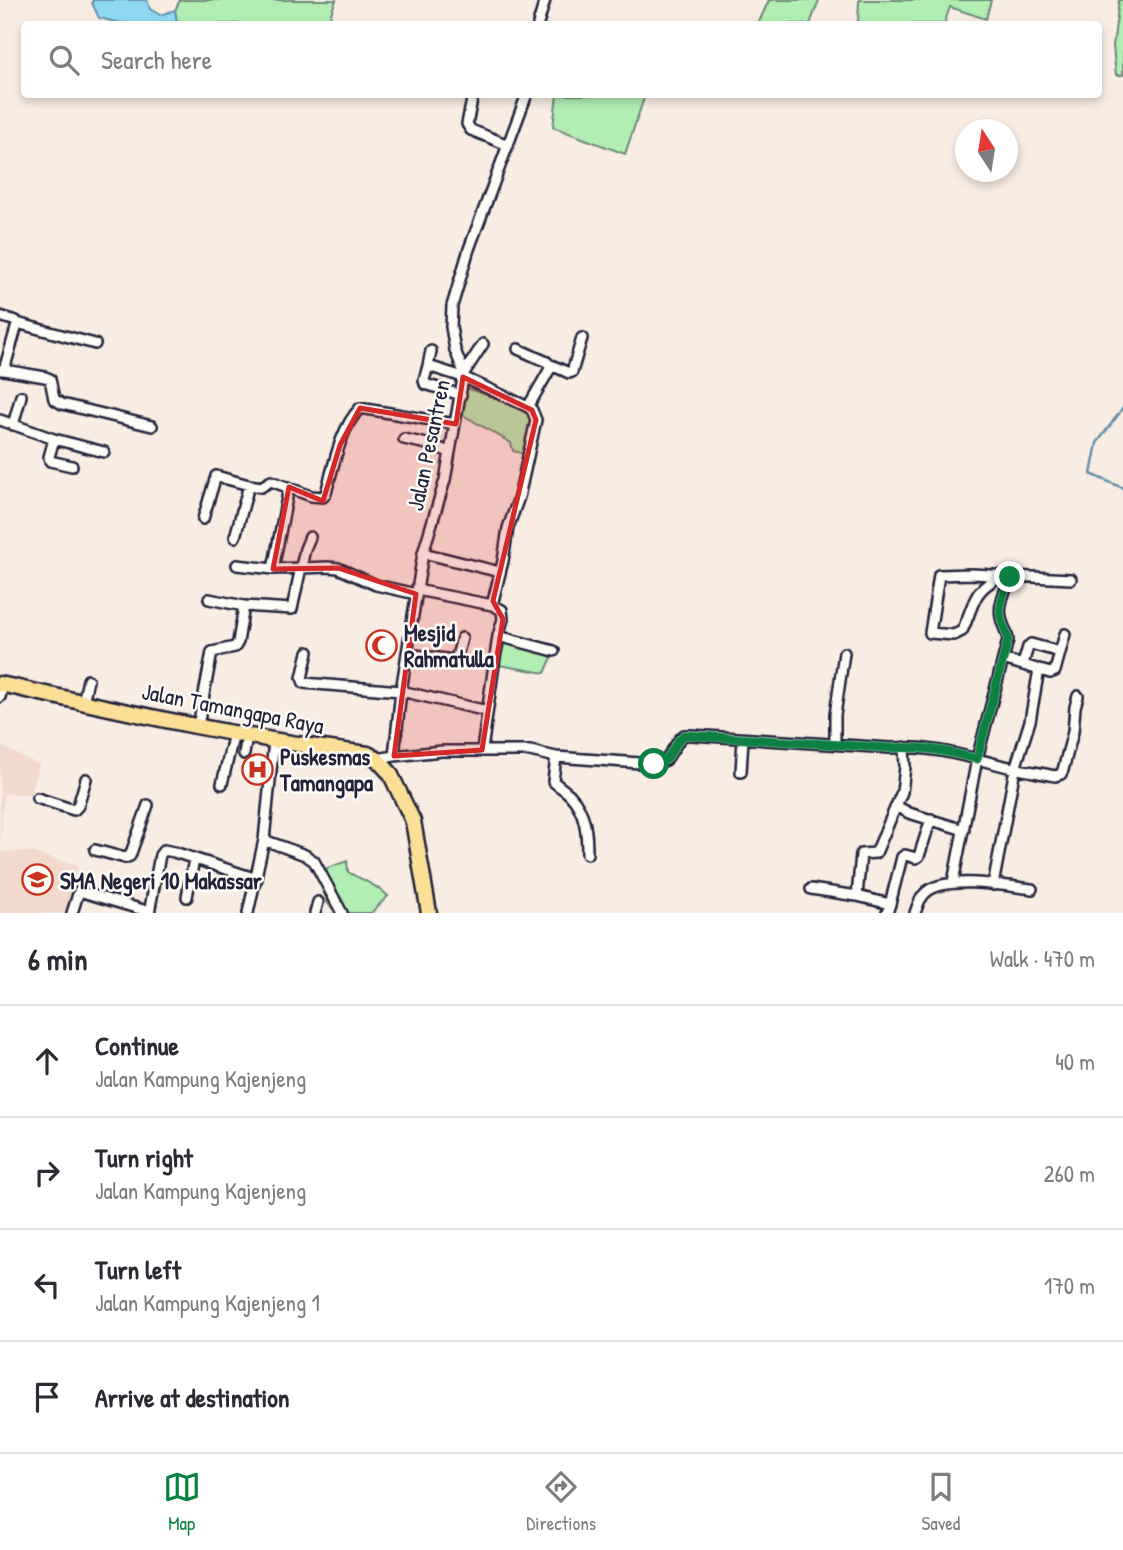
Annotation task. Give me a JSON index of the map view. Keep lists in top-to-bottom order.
{
  "streets": {
    "main road": ["Jalan Tamangapa Raya"],
    "street": ["Jalan Pesantren"]
  },
  "places": {
    "mosque": ["Mesjid Rahmatulla"],
    "hospital": ["Puskesmas Tamangapa"],
    "school or university": ["SMA Negeri 10 Makassar"]
  },
  "north": "top",
  "page": {
    "search": "Search here",
    "heading": ["6 min", "Walk · 470 m"],
    "list": [
      ["Continue", "Jalan Kampung Kajenjeng", "40 m"],
      ["Turn right", "Jalan Kampung Kajenjeng", "260 m"],
      ["Turn left", "Jalan Kampung Kajenjeng 1", "170 m"],
      "Arrive at destination"
    ],
    "nav": ["Map", "Directions", "Saved"]
  }
}
